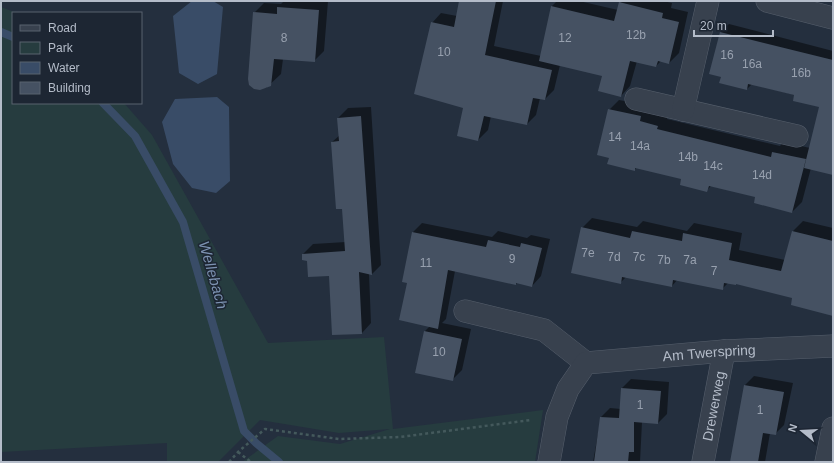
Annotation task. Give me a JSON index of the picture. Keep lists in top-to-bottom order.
{
  "streets": {
    "street": ["Am Twerspring", "Drewerweg"]
  },
  "crossings": [
    ["Am Twerspring", "Drewerweg"]
  ],
  "water": ["Wellebach"],
  "house_numbers": [
    "12b",
    "8",
    "12",
    "10",
    "16",
    "16a",
    "16b",
    "14",
    "14a",
    "14b",
    "14c",
    "14d",
    "7e",
    "7d",
    "7c",
    "9",
    "7b",
    "7a",
    "11",
    "7",
    "10",
    "1",
    "1"
  ],
  "legend": [
    "Road",
    "Park",
    "Water",
    "Building"
  ],
  "scale_bar": "20 m",
  "north": "left"
}
